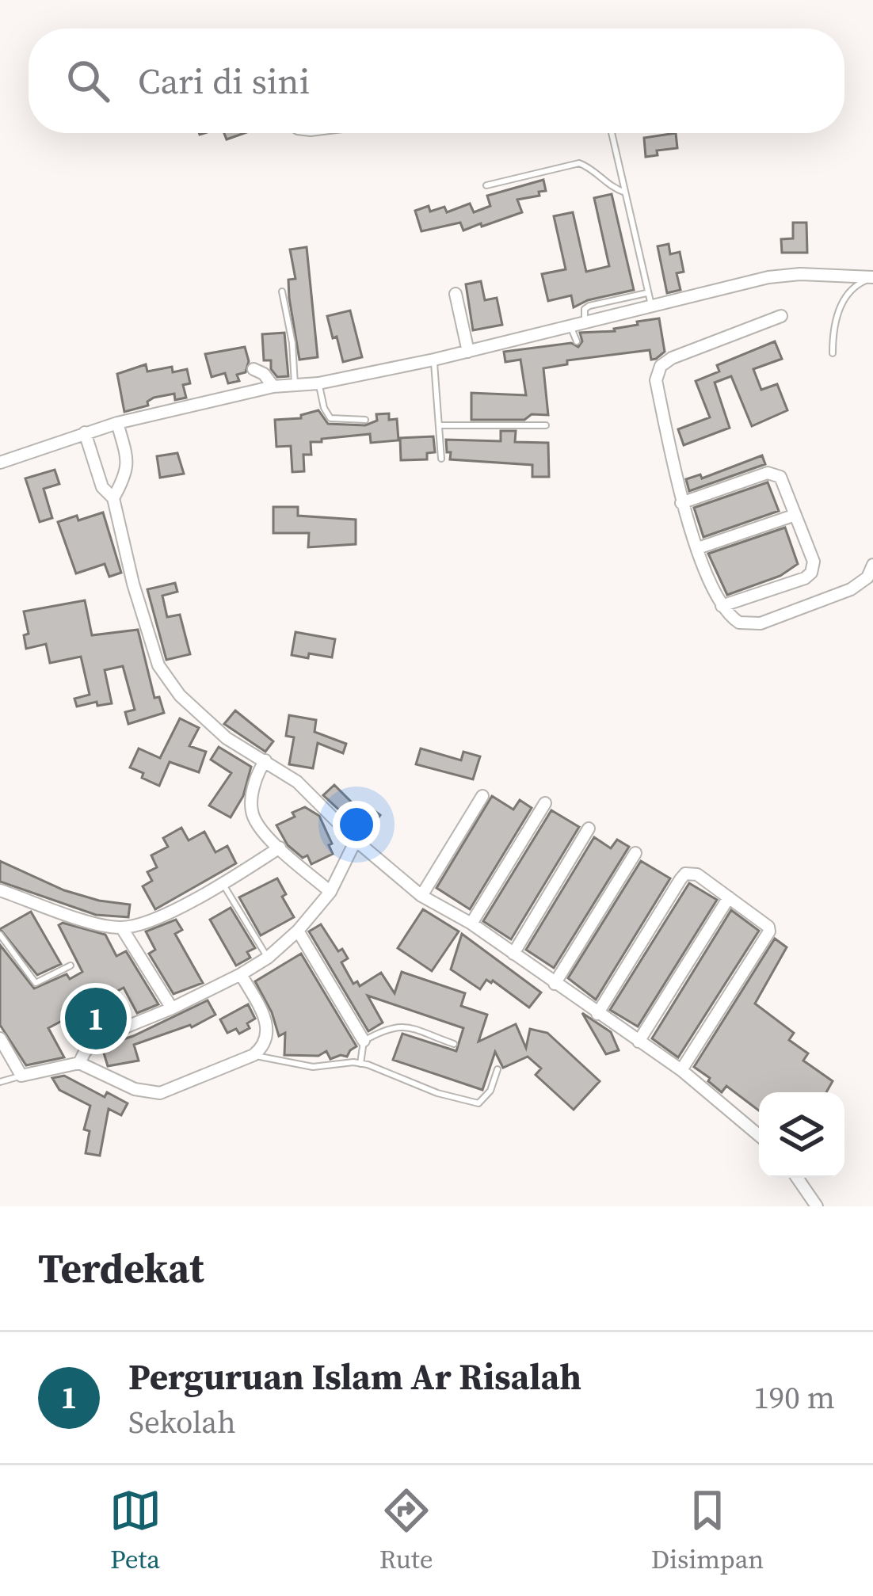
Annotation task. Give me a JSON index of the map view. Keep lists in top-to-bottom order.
{
  "page": {
    "search": "Cari di sini",
    "pins": "1",
    "heading": "Terdekat",
    "list": [
      {
        "mark": "1",
        "name": "Perguruan Islam Ar Risalah",
        "note": "Sekolah",
        "value": "190 m"
      }
    ],
    "nav": ["Peta", "Rute", "Disimpan"]
  }
}
